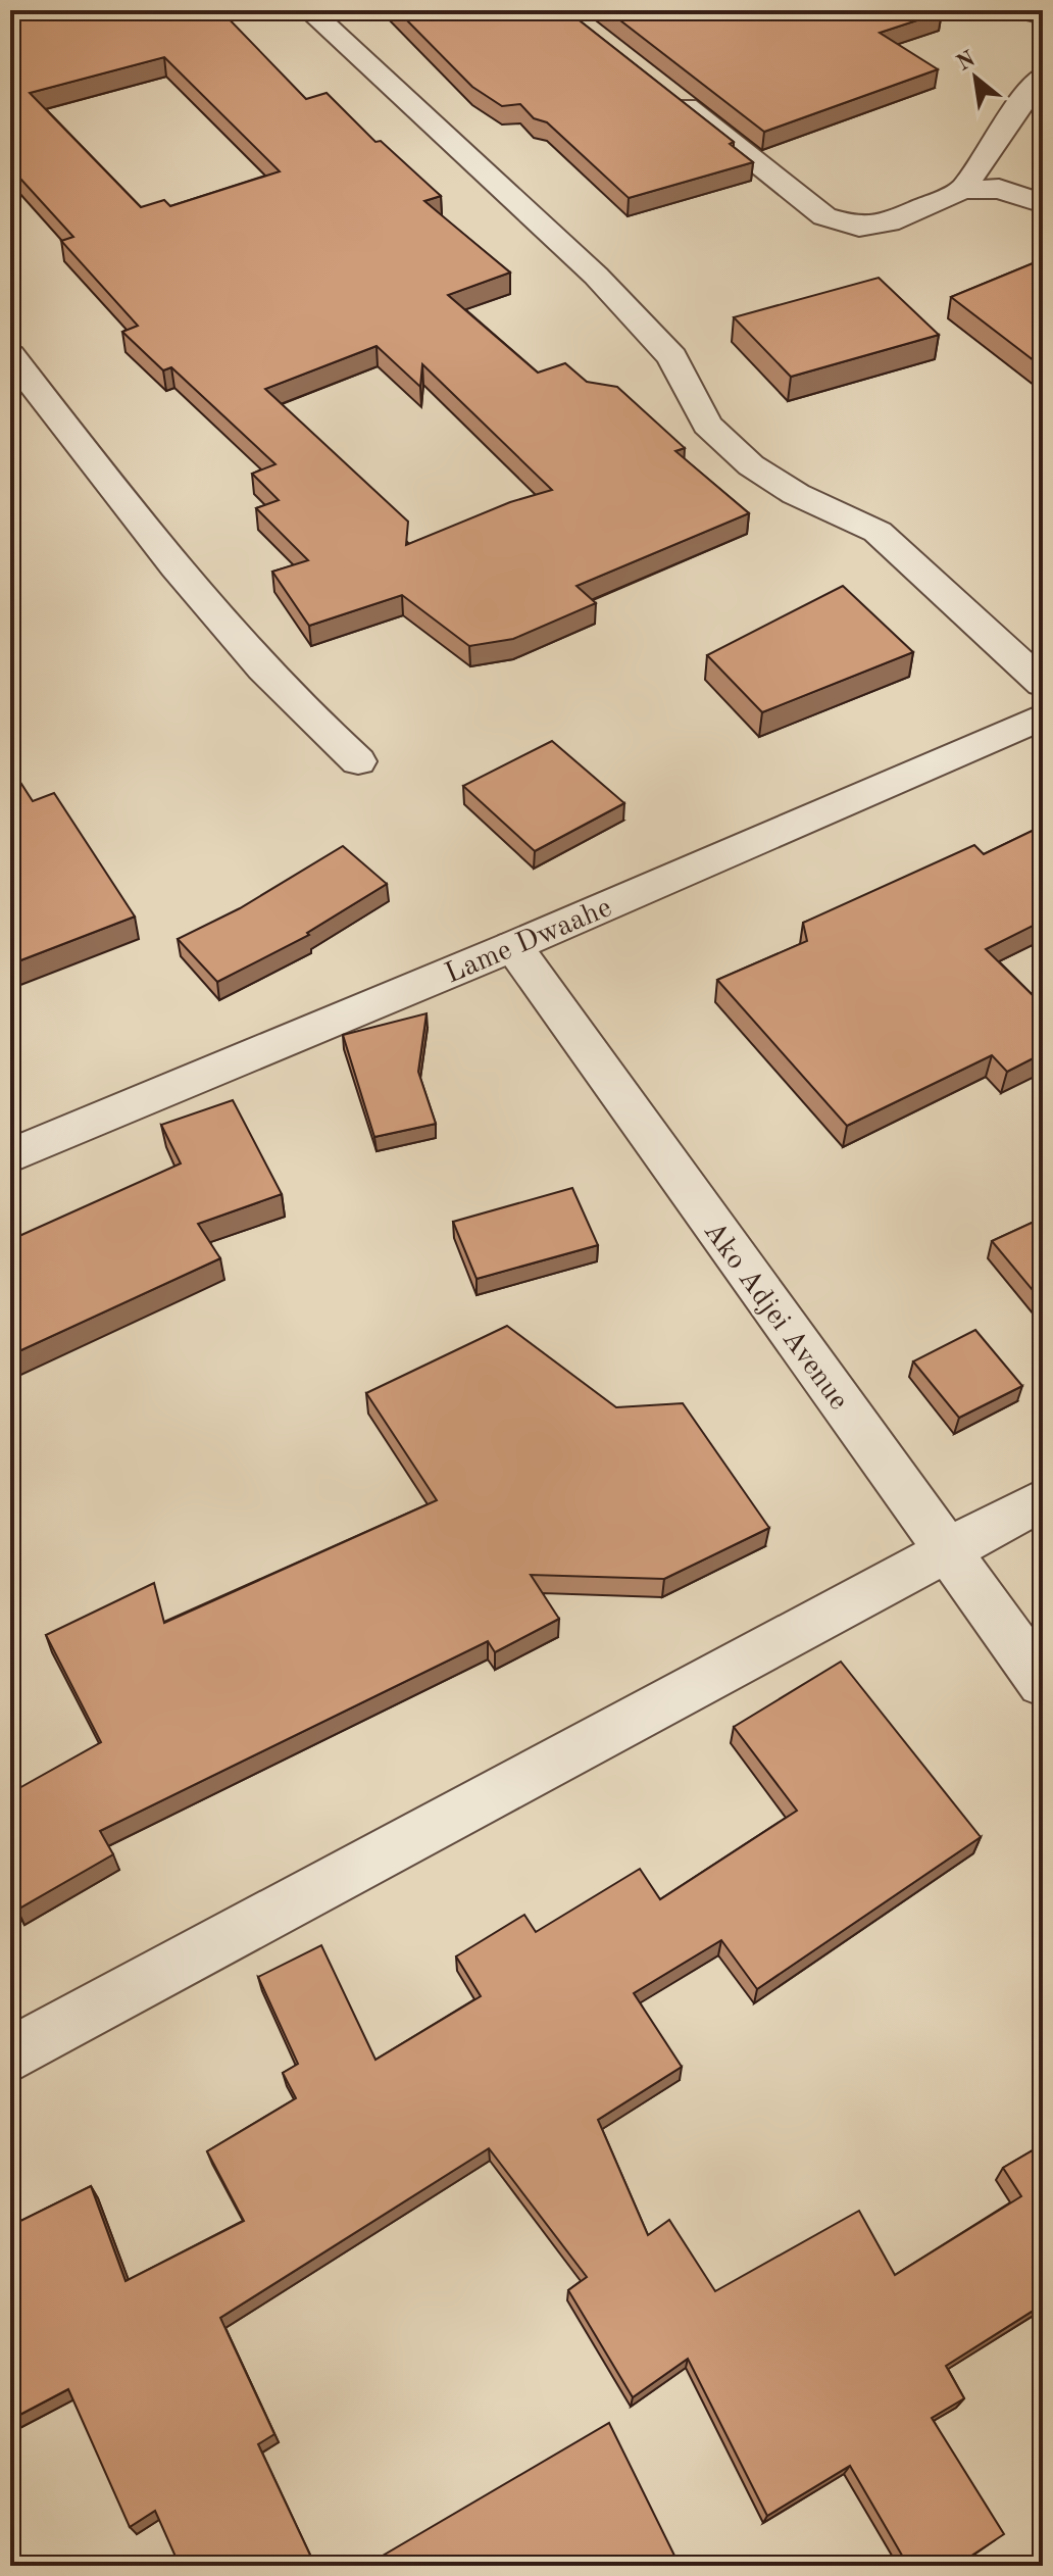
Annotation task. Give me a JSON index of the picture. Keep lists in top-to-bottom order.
{
  "streets": {
    "street": ["Lame Dwaahe", "Ako Adjei Avenue"]
  },
  "crossings": [
    ["Lame Dwaahe", "Ako Adjei Avenue"]
  ],
  "north": "top left"
}
